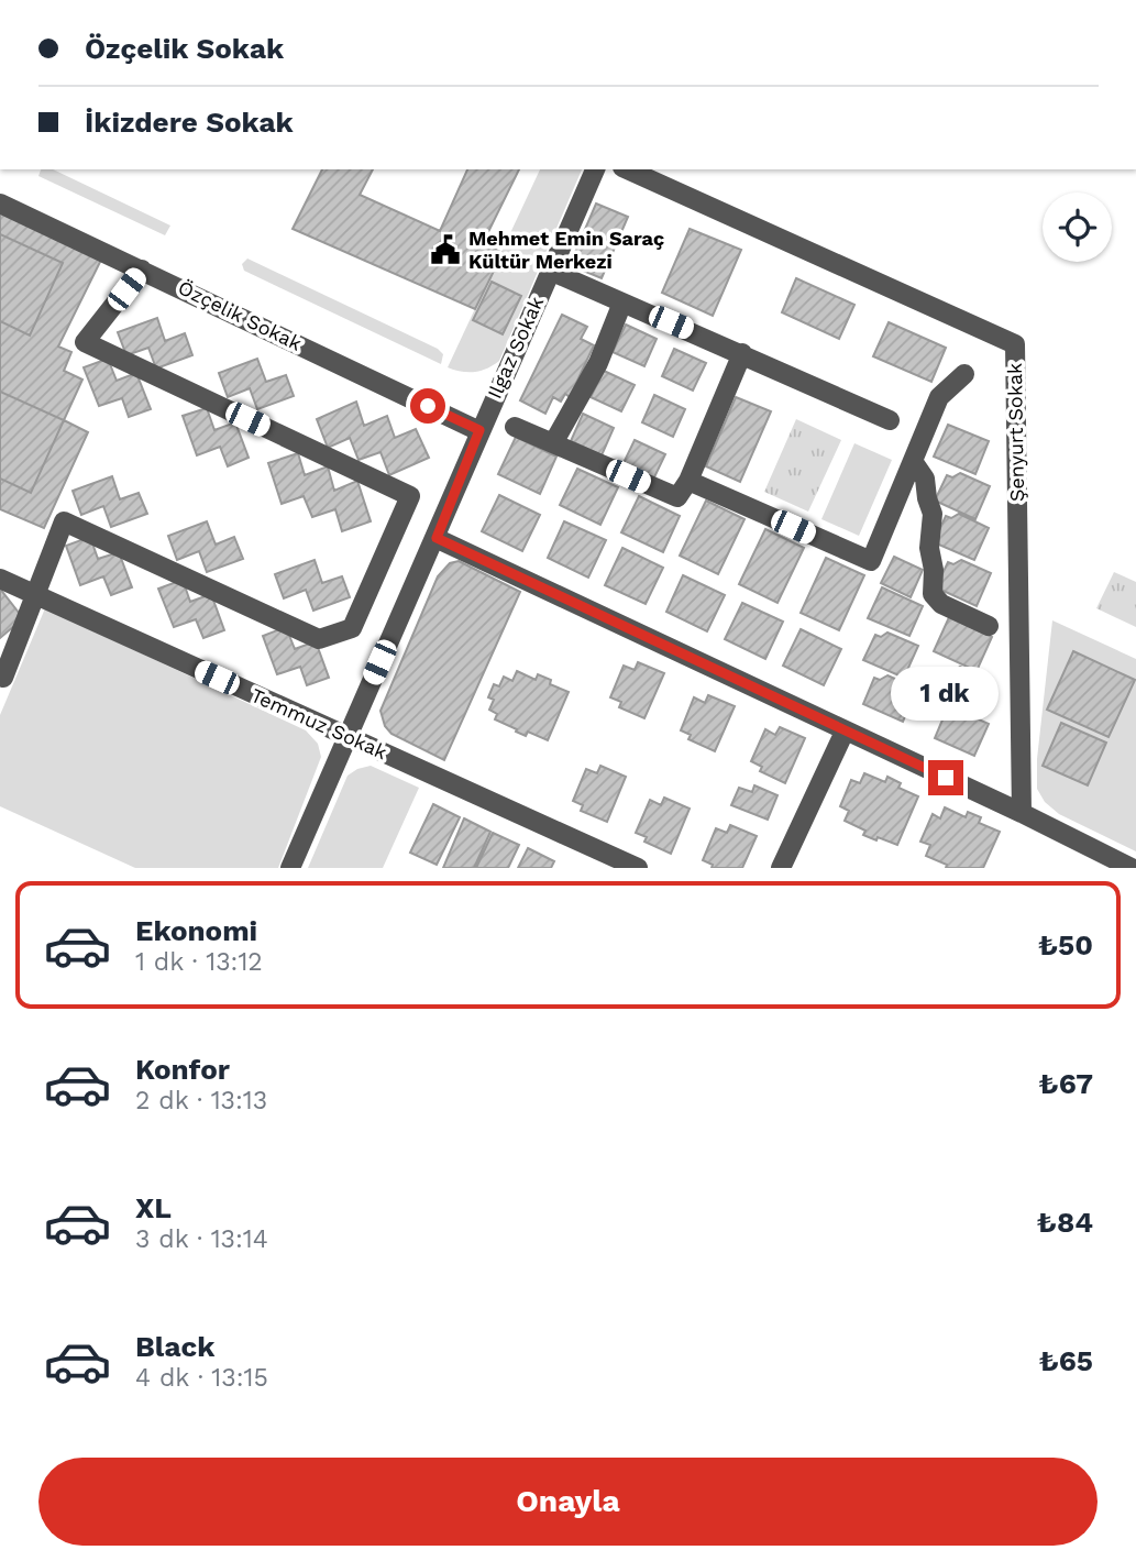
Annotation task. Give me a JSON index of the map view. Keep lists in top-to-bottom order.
{
  "streets": {
    "street": [
      "Özçelik Sokak",
      "Ilgaz Sokak",
      "Şenyurt Sokak",
      "Temmuz Sokak"
    ]
  },
  "crossings": [
    ["Özçelik Sokak", "Ilgaz Sokak"],
    ["Ilgaz Sokak", "Temmuz Sokak"]
  ],
  "places": {
    "public building": ["Mehmet Emin Saraç Kültür Merkezi"]
  },
  "page": {
    "banner": ["Özçelik Sokak", "İkizdere Sokak"],
    "bubble": "1 dk",
    "list": [
      {
        "name": "Ekonomi",
        "note": "1 dk · 13:12",
        "value": "₺50"
      },
      {
        "name": "Konfor",
        "note": "2 dk · 13:13",
        "value": "₺67"
      },
      {
        "name": "XL",
        "note": "3 dk · 13:14",
        "value": "₺84"
      },
      {
        "name": "Black",
        "note": "4 dk · 13:15",
        "value": "₺65"
      }
    ],
    "buttons": "Onayla"
  }
}
